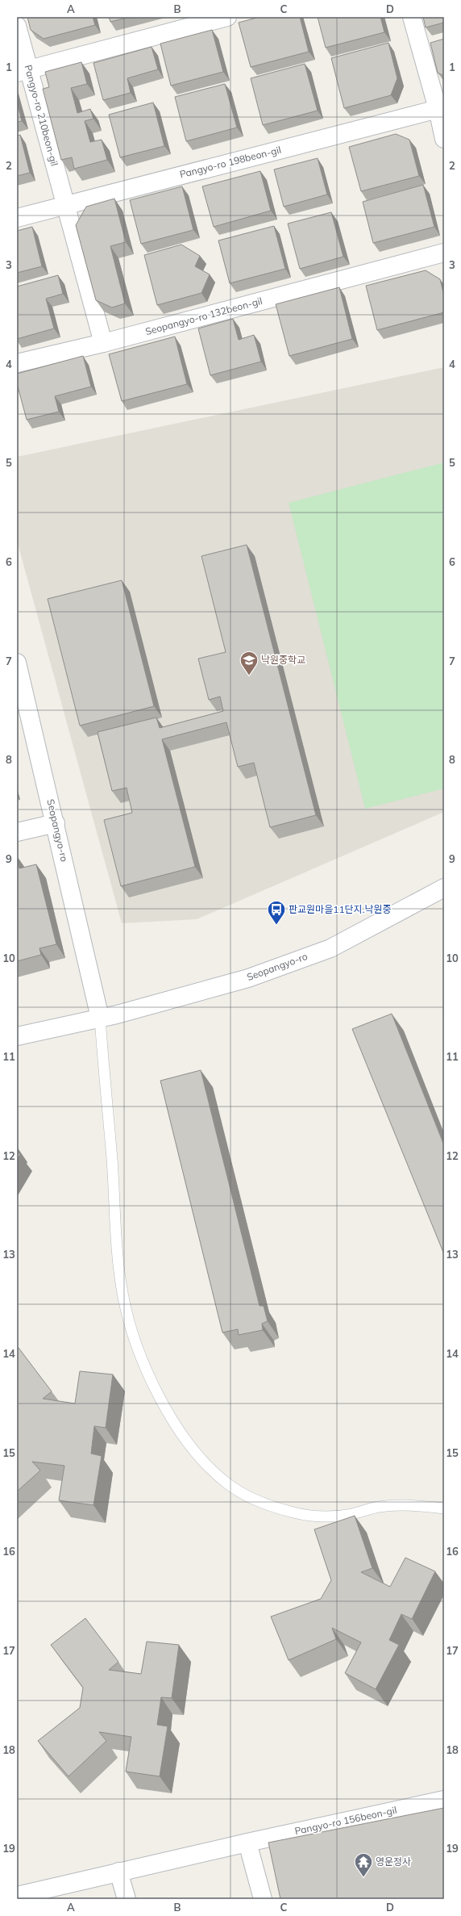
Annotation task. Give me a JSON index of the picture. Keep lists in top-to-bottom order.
{
  "streets": {
    "street": [
      "Pangyo-ro 210beon-gil",
      "Pangyo-ro 198beon-gil",
      "Seopangyo-ro 132beon-gil",
      "Seopangyo-ro",
      "Pangyo-ro 156beon-gil"
    ]
  },
  "crossings": [
    ["Pangyo-ro 210beon-gil", "Pangyo-ro 198beon-gil"]
  ],
  "places": {
    "school or university": ["낙원중학교"],
    "bus stop": ["판교원마을11단지.낙원중"],
    "temple": ["영운정사"]
  },
  "grid": {
    "columns": [
      "A",
      "B",
      "C",
      "D"
    ],
    "rows": [
      "1",
      "2",
      "3",
      "4",
      "5",
      "6",
      "7",
      "8",
      "9",
      "10",
      "11",
      "12",
      "13",
      "14",
      "15",
      "16",
      "17",
      "18",
      "19"
    ]
  }
}
